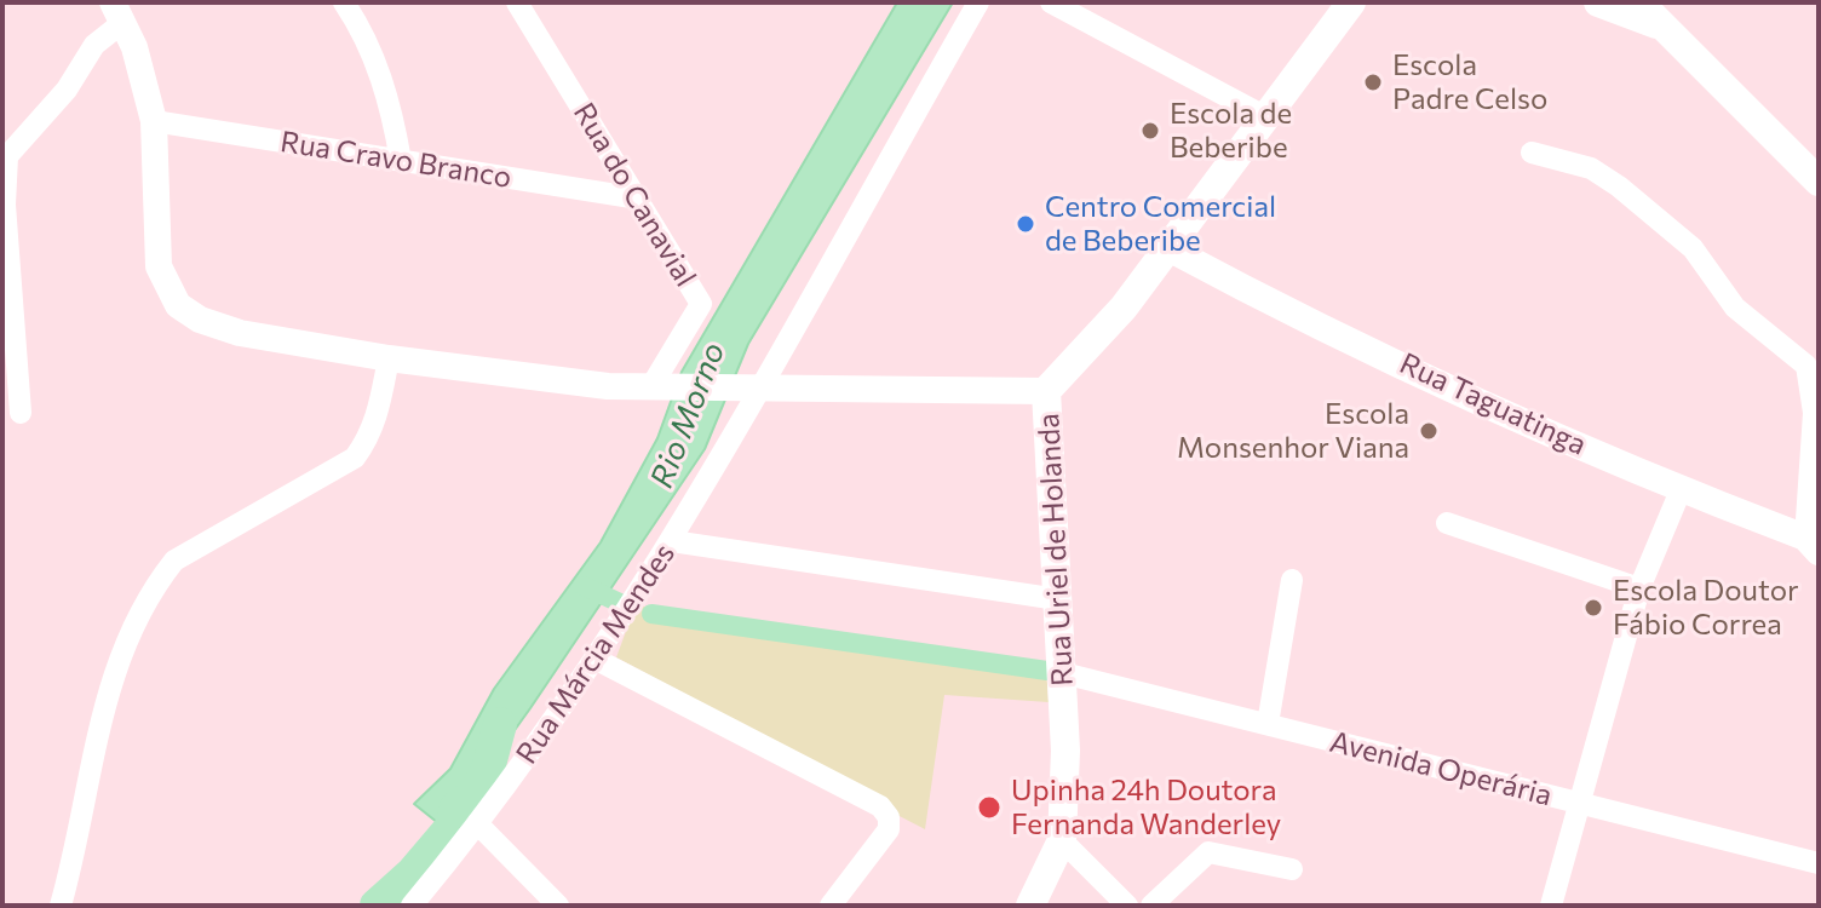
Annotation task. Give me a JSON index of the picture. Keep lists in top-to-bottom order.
{
  "streets": {
    "main road": ["Rua Uriel de Holanda"],
    "street": [
      "Rua Cravo Branco",
      "Rua do Canavial",
      "Rua Taguatinga",
      "Rua Márcia Mendes",
      "Avenida Operária"
    ]
  },
  "crossings": [
    ["Rua Cravo Branco", "Rua do Canavial"],
    ["Rua Taguatinga", "Rua Uriel de Holanda"],
    ["Rua Uriel de Holanda", "Avenida Operária"]
  ],
  "water": ["Rio Morno"],
  "places": [
    "Escola Padre Celso",
    "Escola de Beberibe",
    "Centro Comercial de Beberibe",
    "Escola Monsenhor Viana",
    "Escola Doutor Fábio Correa",
    "Upinha 24h Doutora Fernanda Wanderley"
  ]
}
